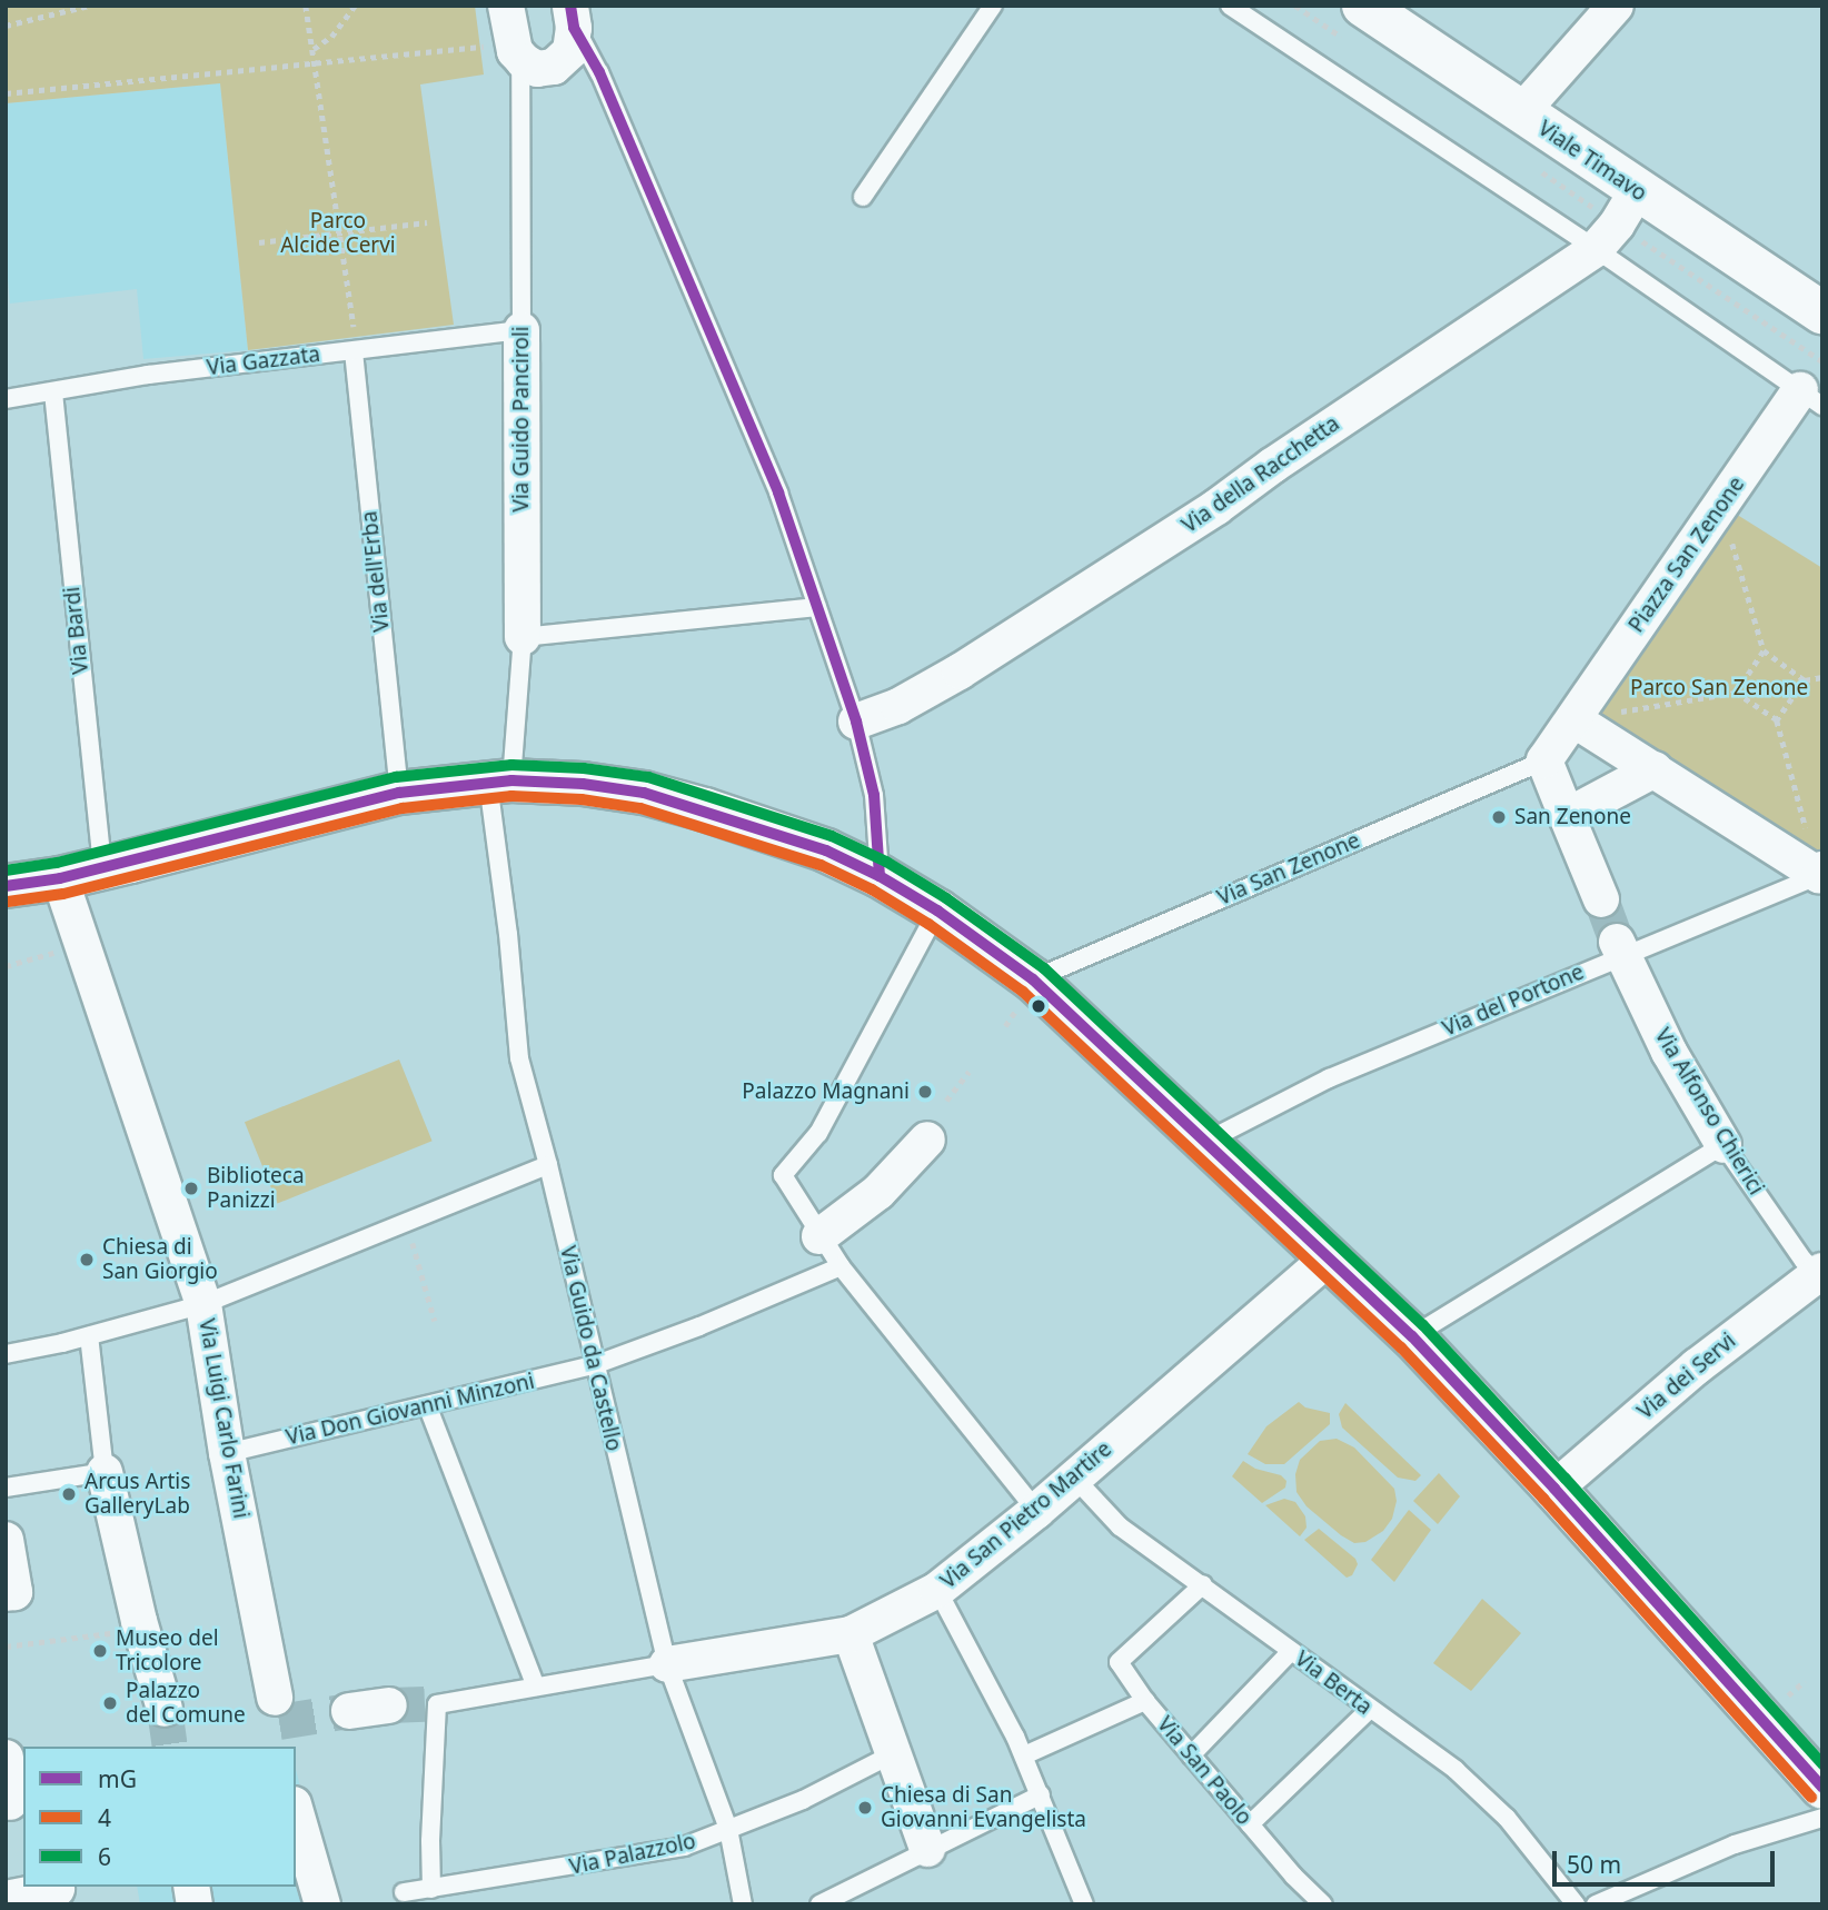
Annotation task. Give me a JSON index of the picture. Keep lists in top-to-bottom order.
{
  "streets": {
    "street": [
      "Viale Timavo",
      "Via Guido Panciroli",
      "Via della Racchetta",
      "Piazza San Zenone",
      "Via Alfonso Chierici",
      "Via dei Servi",
      "Via Luigi Carlo Farini",
      "Via San Pietro Martire"
    ],
    "lane": [
      "Via Gazzata",
      "Via dell'Erba",
      "Via Bardi",
      "Via San Zenone",
      "Via del Portone",
      "Via Guido da Castello",
      "Via Don Giovanni Minzoni",
      "Via Berta",
      "Via San Paolo",
      "Via Palazzolo"
    ]
  },
  "crossings": [
    ["Viale Timavo", "Via della Racchetta"],
    ["Via Gazzata", "Via Guido Panciroli"],
    ["Via Gazzata", "Via dell'Erba"],
    ["Via Gazzata", "Via Bardi"],
    ["Via Guido Panciroli", "Via Guido da Castello"],
    ["Piazza San Zenone", "Via San Zenone"],
    ["Via del Portone", "Via Alfonso Chierici"],
    ["Via Alfonso Chierici", "Via dei Servi"],
    ["Via Guido da Castello", "Via Don Giovanni Minzoni"],
    ["Via Guido da Castello", "Via San Pietro Martire"],
    ["Via Guido da Castello", "Via Palazzolo"],
    ["Via Don Giovanni Minzoni", "Via Luigi Carlo Farini"],
    ["Via San Pietro Martire", "Via Berta"],
    ["Via San Pietro Martire", "Via Palazzolo"]
  ],
  "parks": ["Parco Alcide Cervi", "Parco San Zenone"],
  "places": [
    "San Zenone",
    "Palazzo Magnani",
    "Biblioteca Panizzi",
    "Chiesa di San Giorgio",
    "Arcus Artis GalleryLab",
    "Museo del Tricolore",
    "Palazzo del Comune",
    "Chiesa di San Giovanni Evangelista"
  ],
  "lines": ["transit line mG", "transit line 6", "transit line 4"],
  "legend": ["mG", "4", "6"],
  "scale_bar": "50 m"
}
